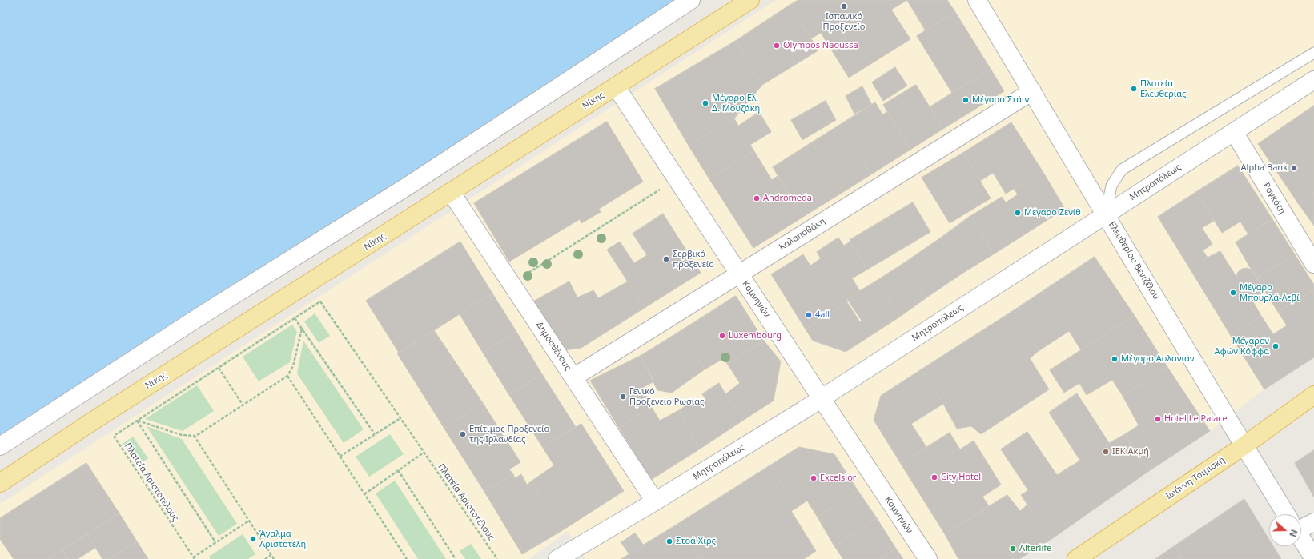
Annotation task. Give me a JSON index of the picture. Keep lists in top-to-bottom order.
{
  "streets": {
    "main road": ["Νίκης", "Ιωάννη Τσιμισκή"],
    "street": [
      "Μητροπόλεως",
      "Ρογκότη",
      "Καλαποθάκη",
      "Ελευθερίου Βενιζέλου",
      "Κομνηνών",
      "Δημοσθένους"
    ],
    "path": ["Πλατεία Αριστοτέλους"]
  },
  "crossings": [
    ["Νίκης", "Κομνηνών"],
    ["Νίκης", "Δημοσθένους"],
    ["Μητροπόλεως", "Ρογκότη"],
    ["Μητροπόλεως", "Ελευθερίου Βενιζέλου"],
    ["Μητροπόλεως", "Κομνηνών"],
    ["Μητροπόλεως", "Δημοσθένους"],
    ["Καλαποθάκη", "Ελευθερίου Βενιζέλου"],
    ["Καλαποθάκη", "Κομνηνών"],
    ["Καλαποθάκη", "Δημοσθένους"],
    ["Ελευθερίου Βενιζέλου", "Ιωάννη Τσιμισκή"]
  ],
  "places": [
    "Ισπανικό Προξενείο",
    "Olympos Naoussa",
    "Πλατεία Ελευθερίας",
    "Μέγαρο Στάιν",
    "Μέγαρο Ελ. Δ. Μουζάκη",
    "Alpha Bank",
    "Andromeda",
    "Μέγαρο Ζενίθ",
    "Σερβικό προξενείο",
    "Μέγαρο Μπουρλά-Λεβί",
    "4all",
    "Luxembourg",
    "Μέγαρον Αφών Κόφφα",
    "Μέγαρο Ασλανιάν",
    "Γενικό Προξενείο Ρωσίας",
    "Hotel Le Palace",
    "Επίτιμος Προξενείο της Ιρλανδίας",
    "ΙΕΚ Ακμή",
    "City Hotel",
    "Excelsior",
    "Άγαλμα Αριστοτέλη",
    "Στοά Χιρς",
    "Alterlife"
  ],
  "north": "right"
}
